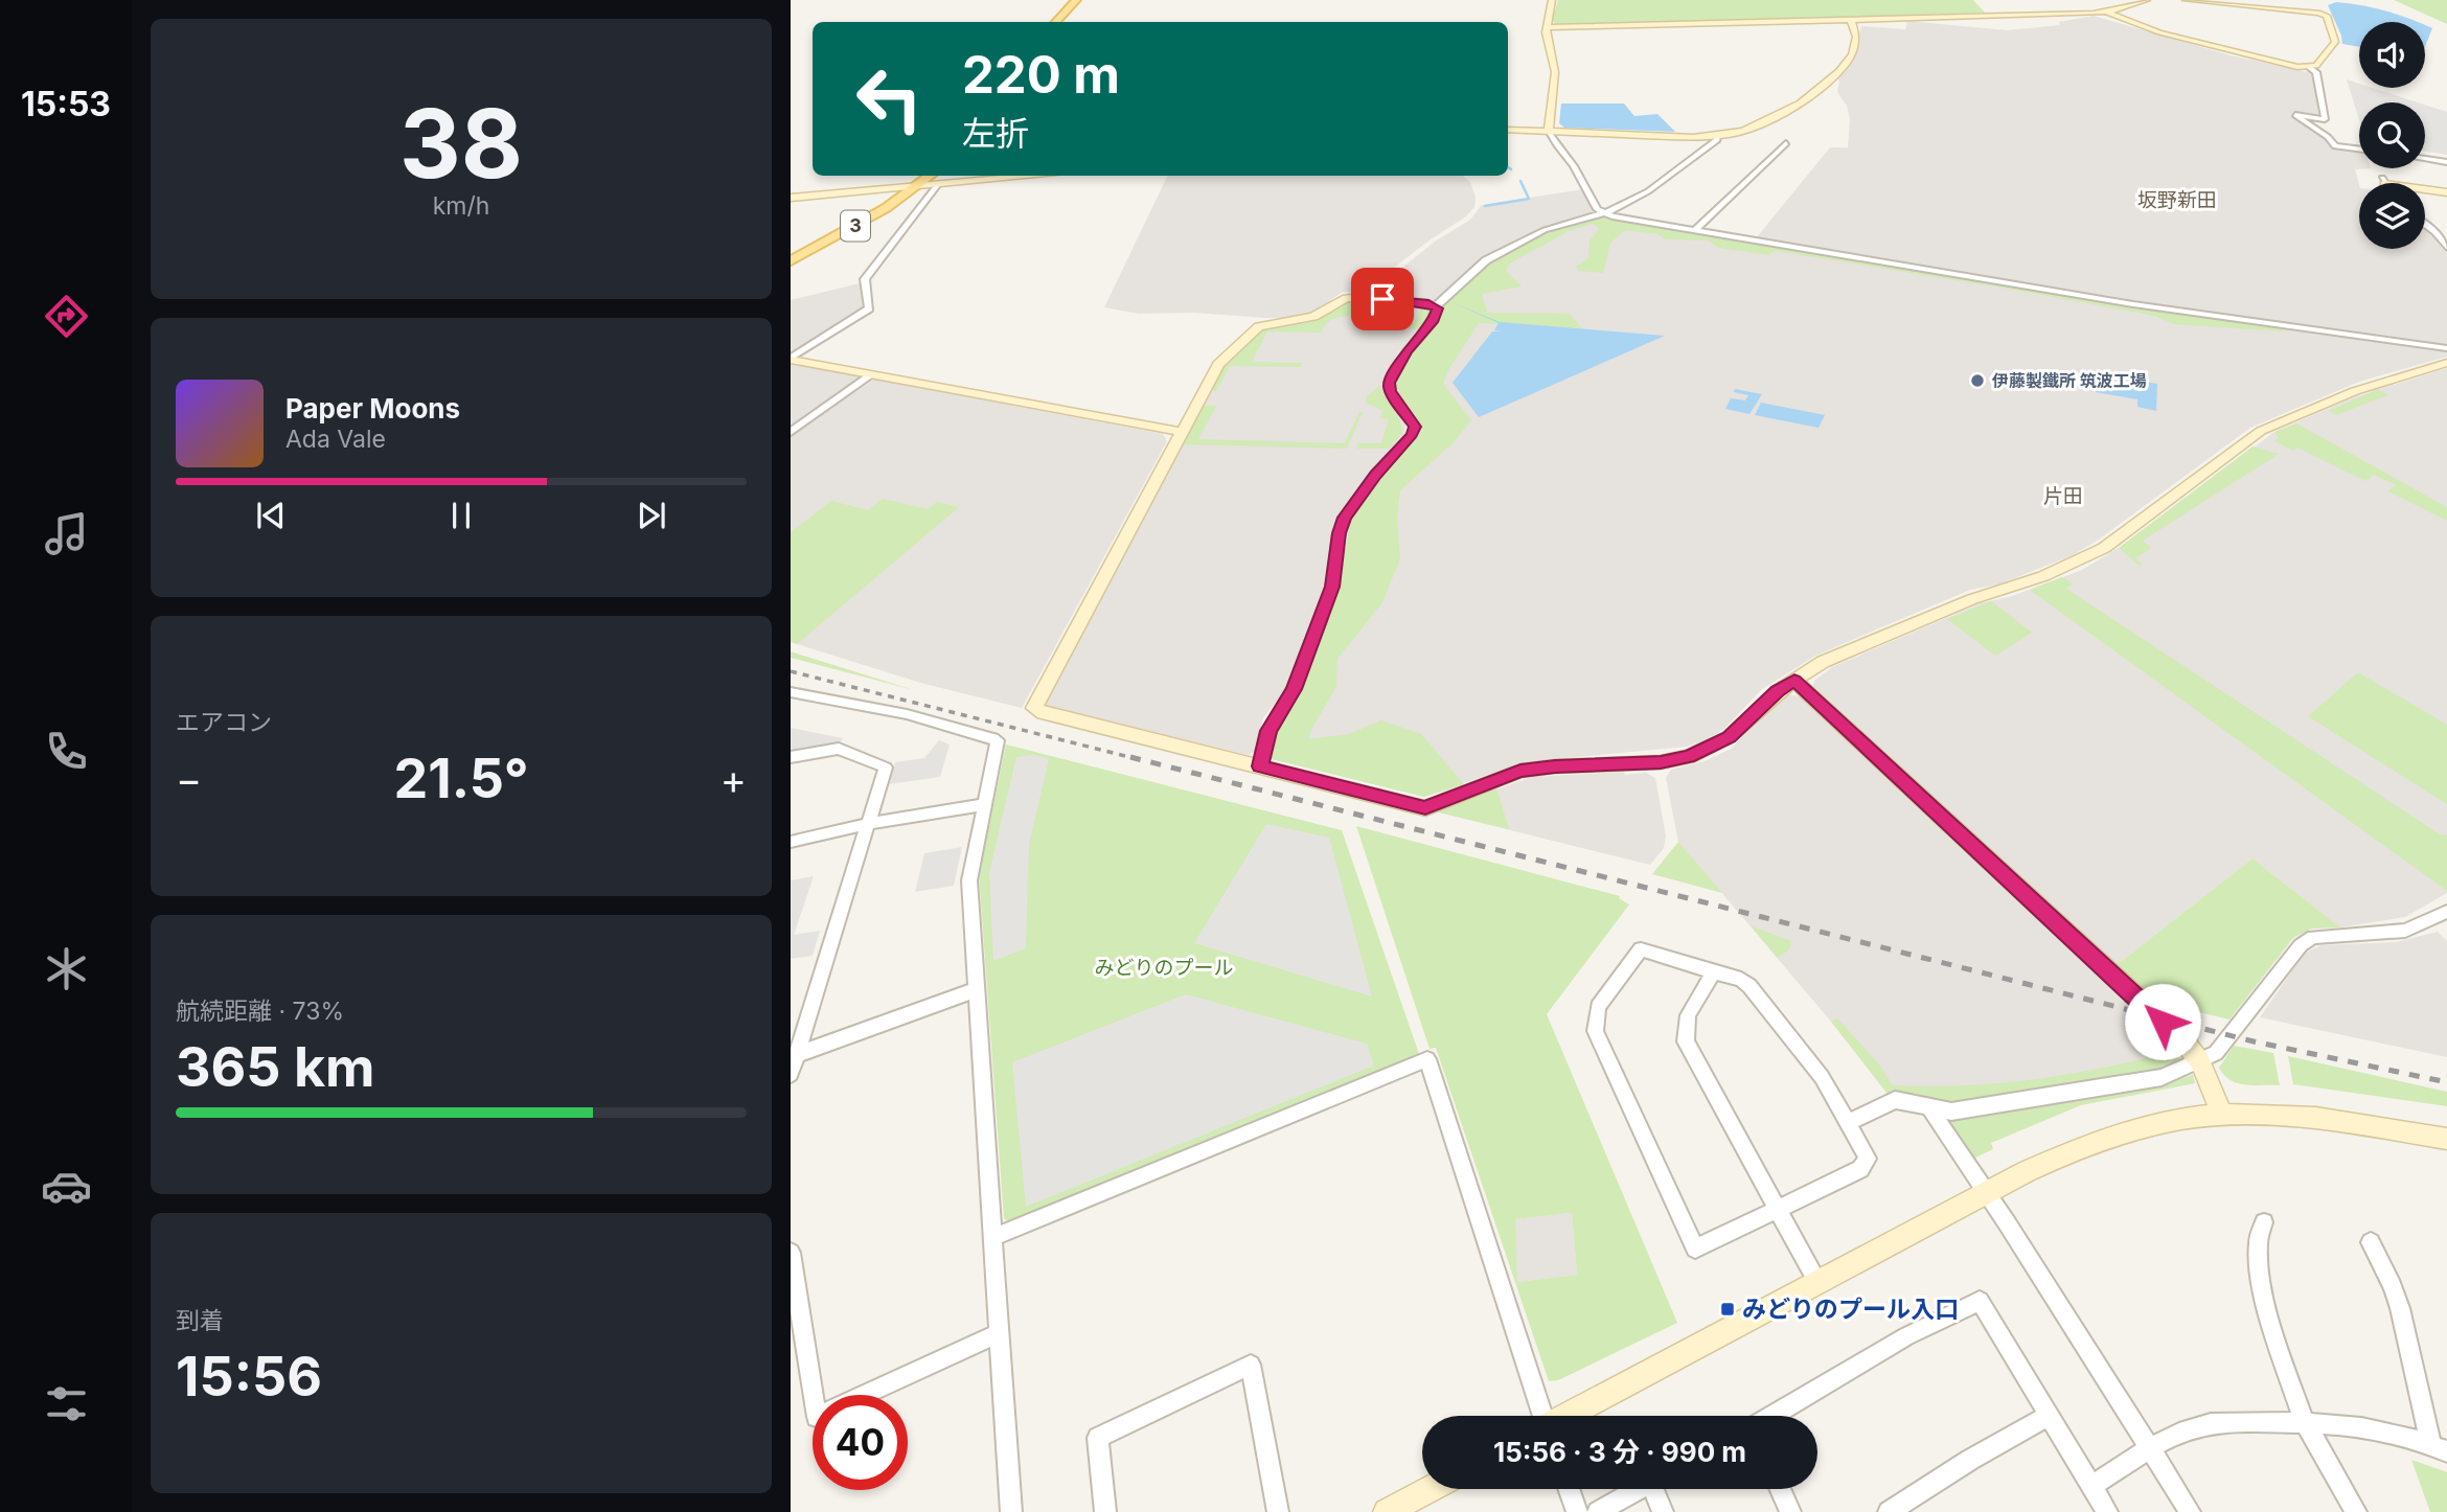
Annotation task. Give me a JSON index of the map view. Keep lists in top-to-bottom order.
{
  "streets": {
    "main road": ["3"]
  },
  "districts": ["坂野新田", "片田"],
  "parks": ["みどりのプール"],
  "places": {
    "other": ["伊藤製鐵所 筑波工場"],
    "transit": ["みどりのプール入口"]
  },
  "page": {
    "tabs": "15:53",
    "tile": [
      ["38", "km/h"],
      "エアコン",
      ["航続距離 · 73%", "365 km"],
      ["到着", "15:56"]
    ],
    "turn": ["220 m", "左折"],
    "song": ["Paper Moons", "Ada Vale"],
    "heat": ["−", "21.5°", "+"],
    "limit": "40",
    "trip": "15:56 · 3 分 · 990 m"
  }
}
